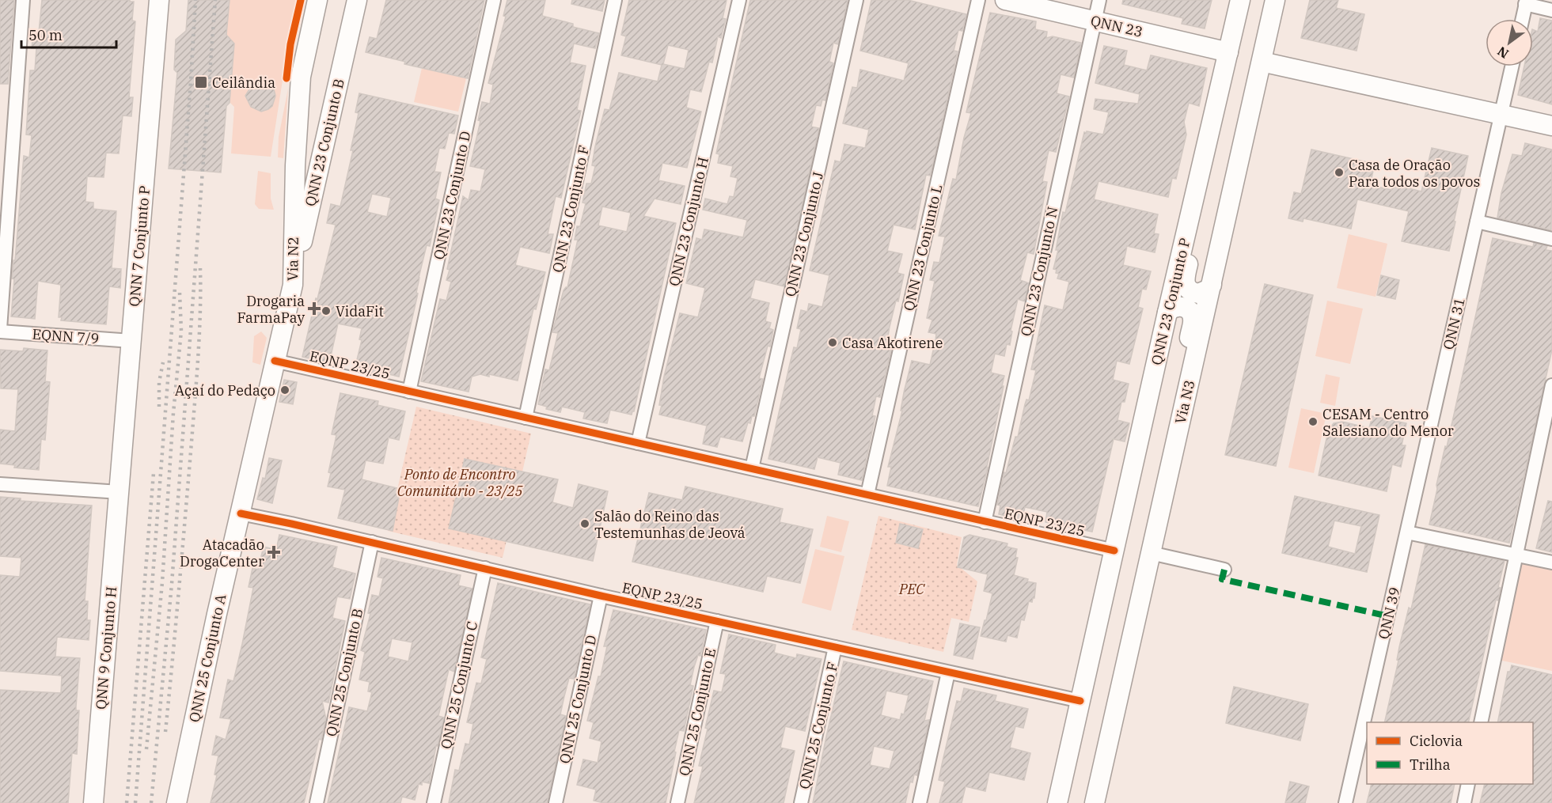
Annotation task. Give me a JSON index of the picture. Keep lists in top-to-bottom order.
{
  "streets": {
    "main road": [
      "QNN 23",
      "QNN 23 Conjunto B",
      "QNN 7 Conjunto P",
      "Via N2",
      "QNN 23 Conjunto P",
      "Via N3",
      "QNN 9 Conjunto H",
      "QNN 25 Conjunto A"
    ],
    "street": [
      "QNN 23 Conjunto D",
      "QNN 23 Conjunto F",
      "QNN 23 Conjunto H",
      "QNN 23 Conjunto J",
      "QNN 23 Conjunto L",
      "QNN 23 Conjunto N",
      "QNN 31",
      "EQNN 7/9",
      "EQNP 23/25",
      "QNN 39",
      "QNN 25 Conjunto B",
      "QNN 25 Conjunto C",
      "QNN 25 Conjunto D",
      "QNN 25 Conjunto E",
      "QNN 25 Conjunto F"
    ]
  },
  "crossings": [
    ["QNN 23", "QNN 23 Conjunto N"],
    ["QNN 23", "QNN 23 Conjunto P"],
    ["QNN 23 Conjunto B", "Via N2"],
    ["QNN 23 Conjunto D", "EQNP 23/25"],
    ["QNN 23 Conjunto F", "EQNP 23/25"],
    ["QNN 23 Conjunto H", "EQNP 23/25"],
    ["QNN 23 Conjunto J", "EQNP 23/25"],
    ["QNN 7 Conjunto P", "EQNN 7/9"],
    ["QNN 7 Conjunto P", "QNN 9 Conjunto H"],
    ["QNN 23 Conjunto L", "EQNP 23/25"],
    ["Via N2", "EQNP 23/25"],
    ["Via N2", "QNN 25 Conjunto A"],
    ["QNN 23 Conjunto N", "EQNP 23/25"],
    ["QNN 23 Conjunto P", "EQNP 23/25"],
    ["QNN 31", "QNN 39"],
    ["EQNP 23/25", "QNN 25 Conjunto A"],
    ["EQNP 23/25", "QNN 25 Conjunto B"],
    ["EQNP 23/25", "QNN 25 Conjunto C"],
    ["EQNP 23/25", "QNN 25 Conjunto D"],
    ["EQNP 23/25", "QNN 25 Conjunto E"],
    ["EQNP 23/25", "QNN 25 Conjunto F"]
  ],
  "parks": ["Ponto de Encontro Comunitário - 23/25", "PEC"],
  "places": {
    "transit": ["Ceilândia"],
    "other": [
      "Casa de Oração Para todos os povos",
      "VidaFit",
      "Casa Akotirene",
      "Açaí do Pedaço",
      "CESAM - Centro Salesiano do Menor",
      "Salão do Reino das Testemunhas de Jeová"
    ],
    "health": ["Drogaria FarmaPay", "Atacadão DrogaCenter"]
  },
  "legend": ["Ciclovia", "Trilha"],
  "scale_bar": "50 m",
  "north": "bottom left"
}
